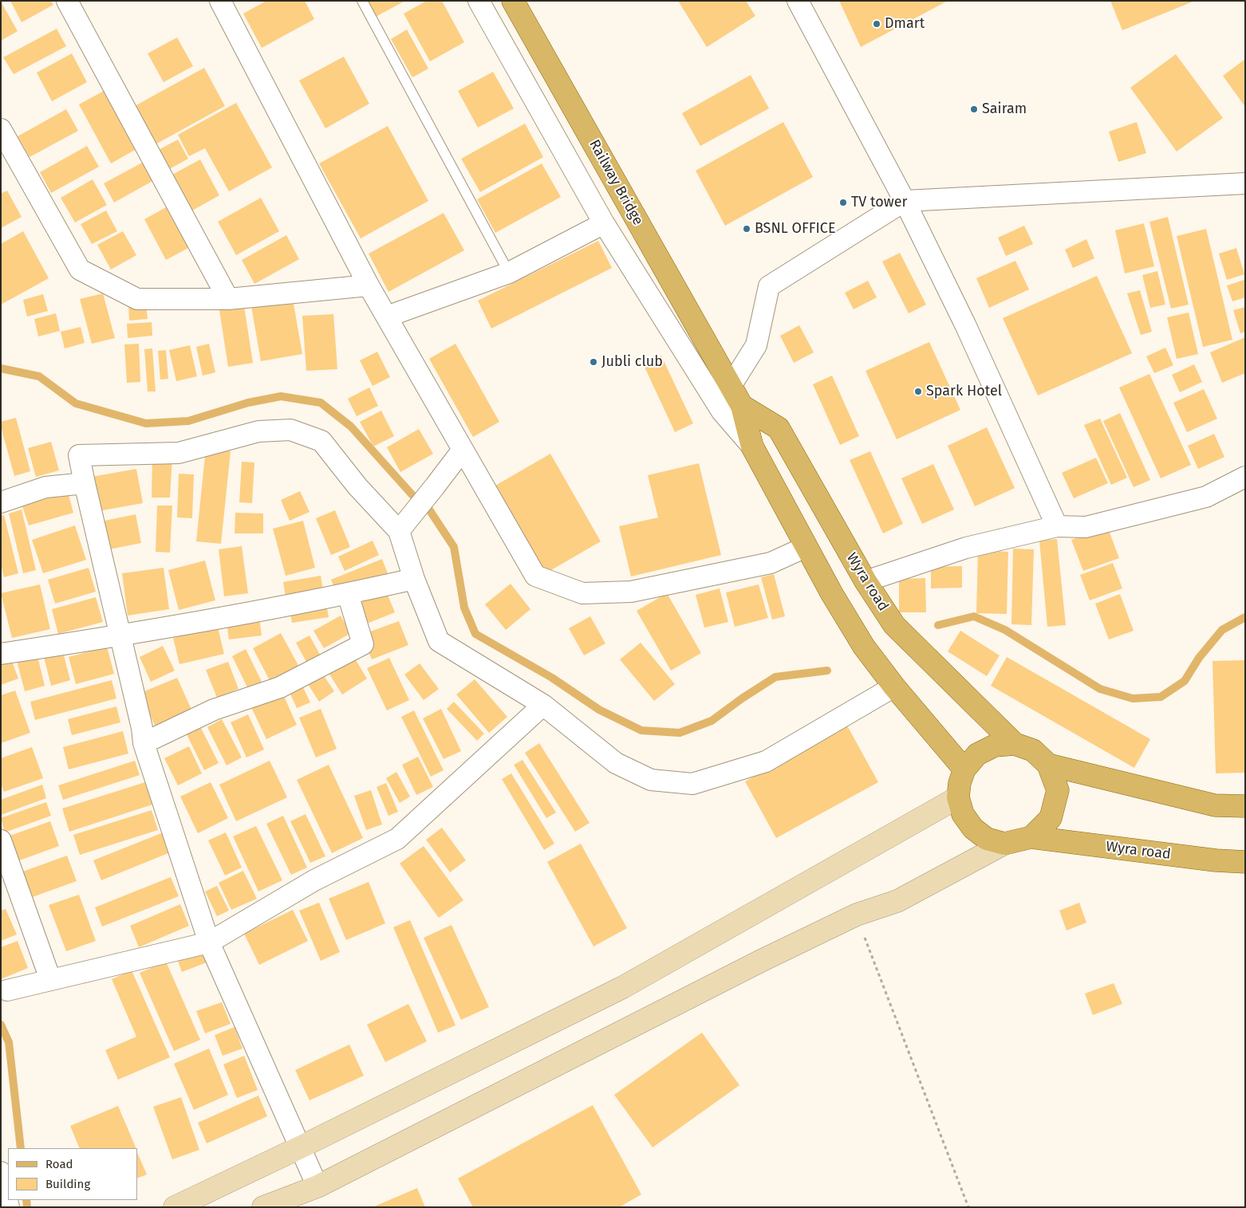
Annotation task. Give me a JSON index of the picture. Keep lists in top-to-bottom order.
{
  "streets": {
    "main road": ["Railway Bridge", "Wyra road"]
  },
  "places": [
    "Dmart",
    "Sairam",
    "TV tower",
    "BSNL OFFICE",
    "Jubli club",
    "Spark Hotel"
  ],
  "legend": ["Road", "Building"]
}
